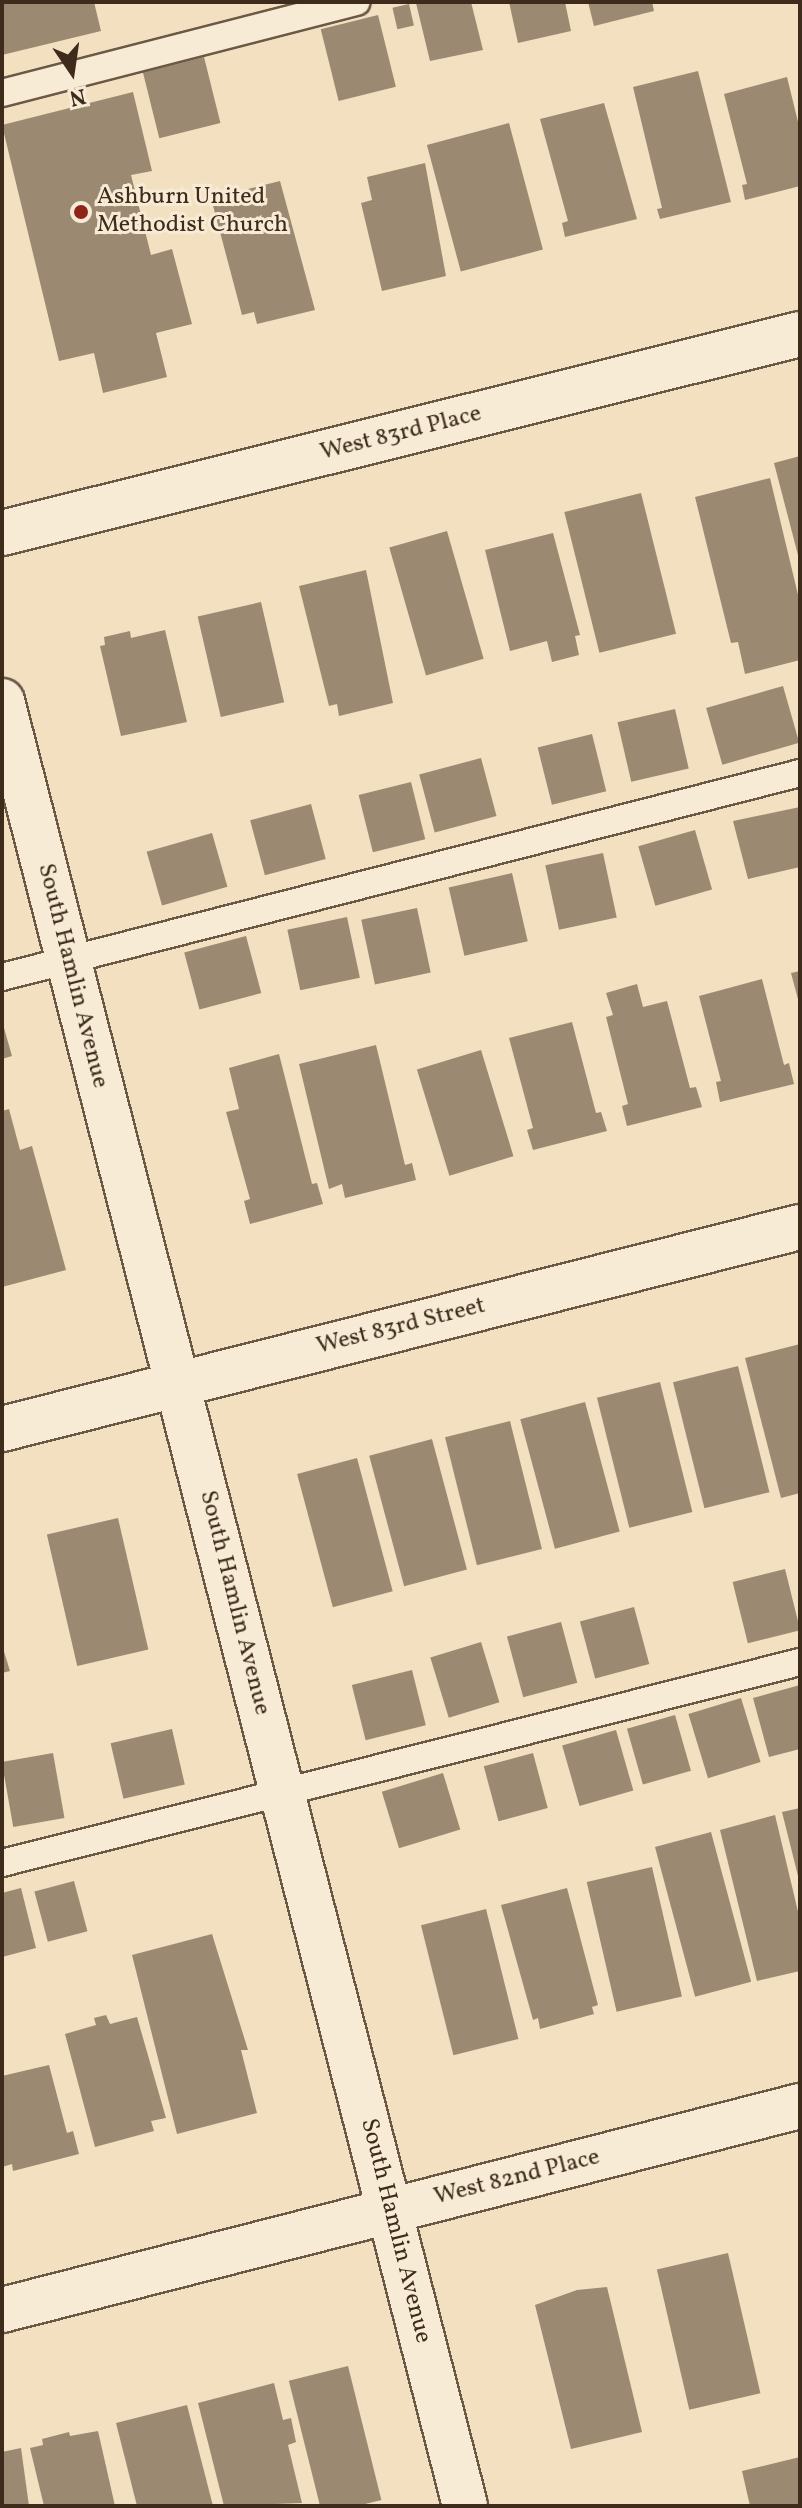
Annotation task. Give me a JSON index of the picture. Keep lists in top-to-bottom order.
{
  "streets": {
    "street": [
      "West 83rd Place",
      "South Hamlin Avenue",
      "West 83rd Street",
      "West 82nd Place"
    ]
  },
  "crossings": [
    ["South Hamlin Avenue", "West 83rd Street"],
    ["South Hamlin Avenue", "West 82nd Place"]
  ],
  "places": ["Ashburn United Methodist Church"],
  "north": "bottom"
}
